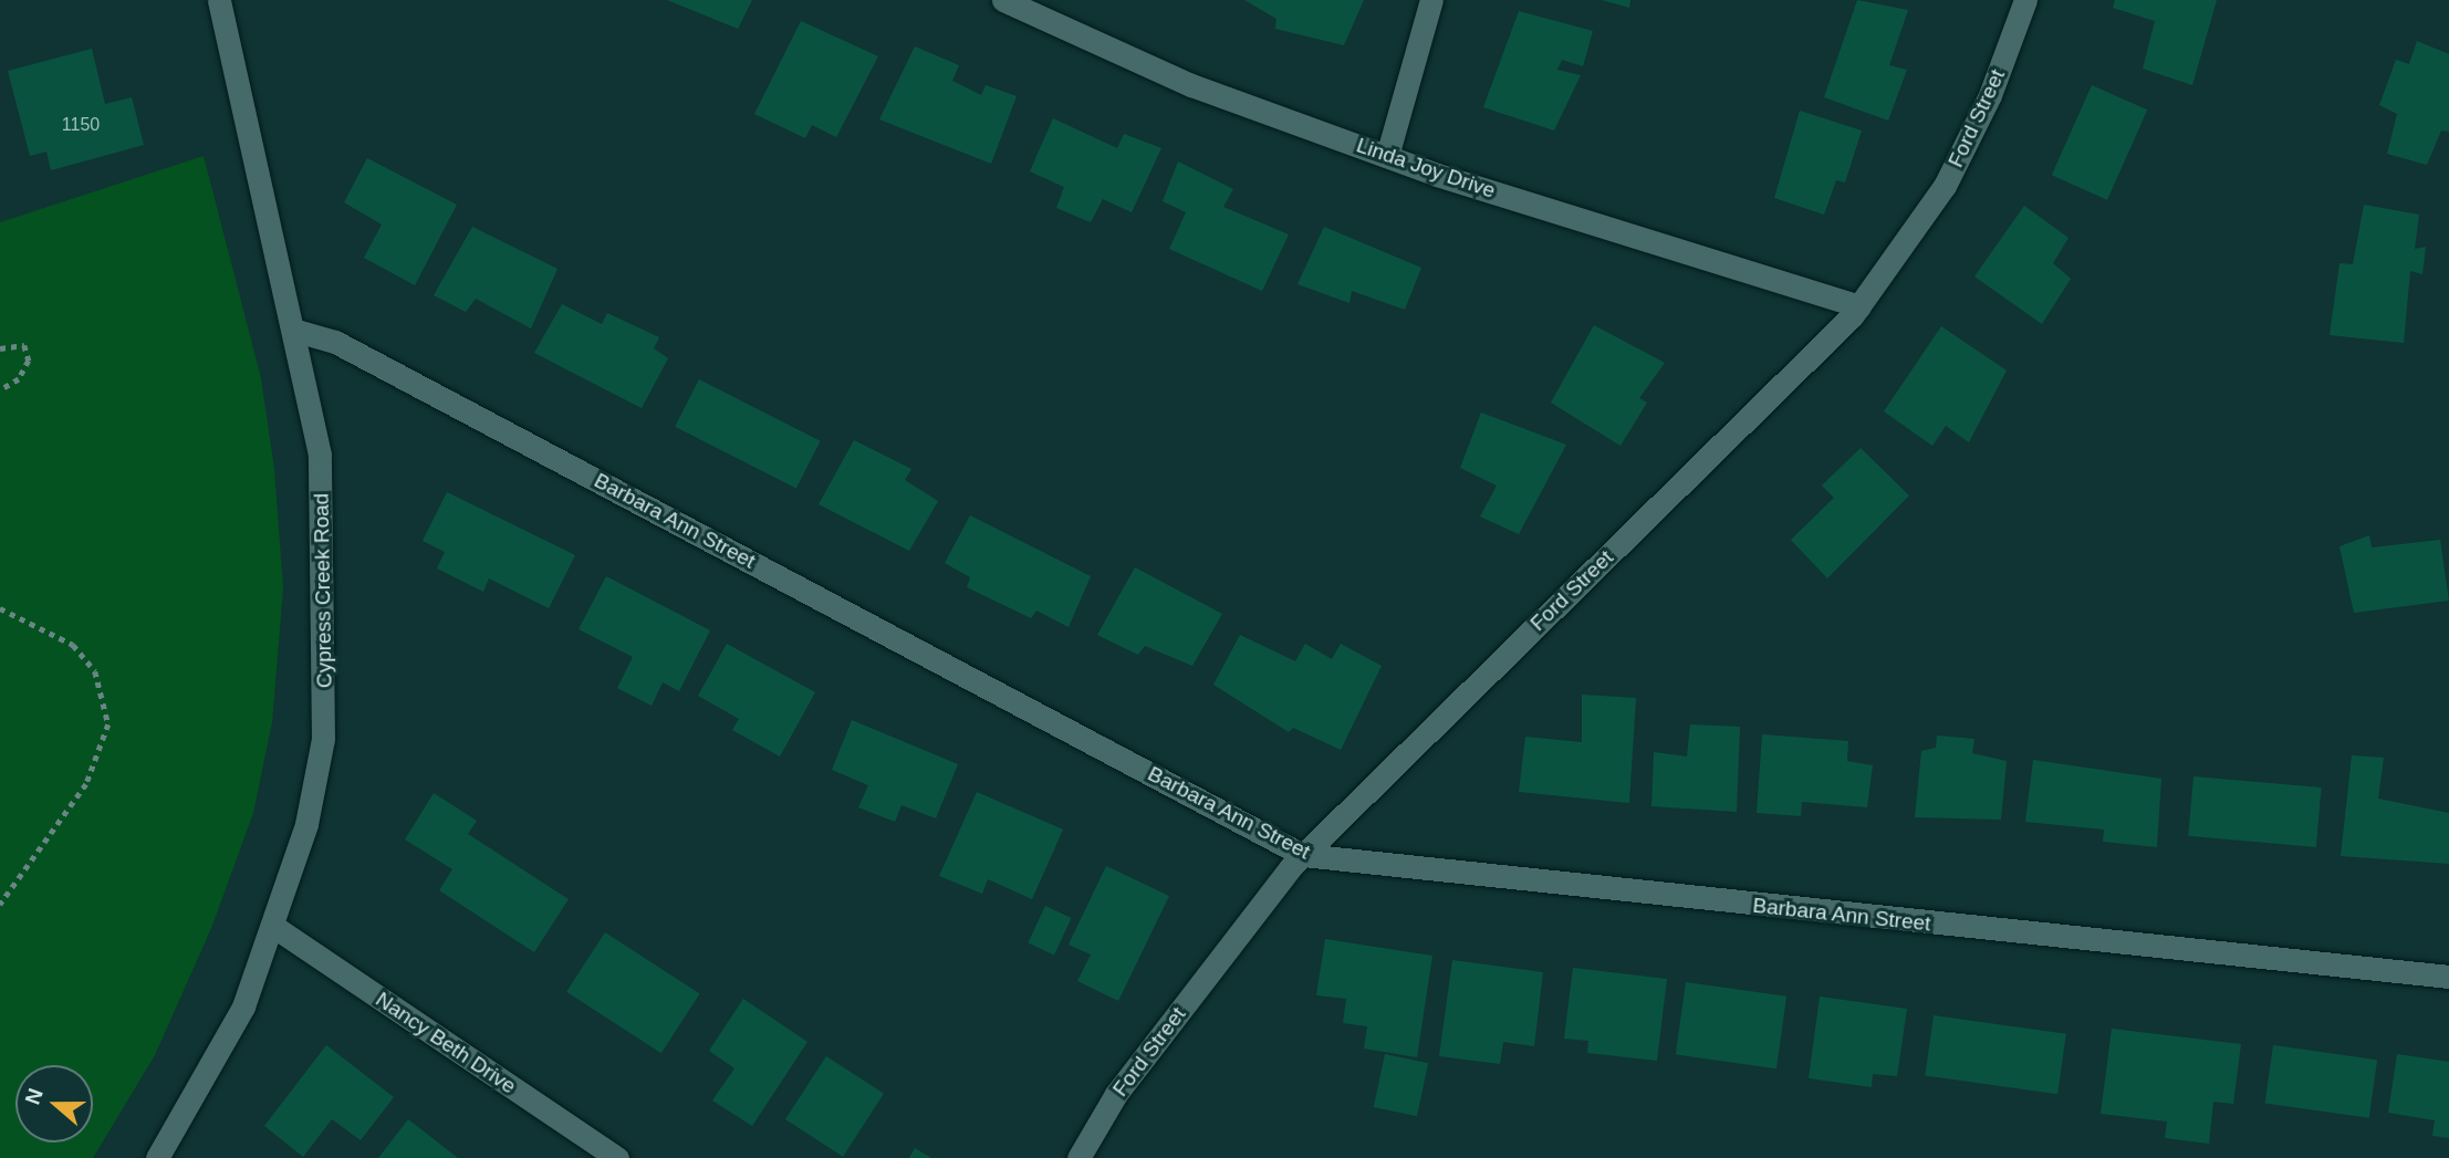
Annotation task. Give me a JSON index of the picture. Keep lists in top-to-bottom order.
{
  "streets": {
    "street": [
      "Ford Street",
      "Linda Joy Drive",
      "Barbara Ann Street",
      "Cypress Creek Road",
      "Nancy Beth Drive"
    ]
  },
  "crossings": [
    ["Ford Street", "Linda Joy Drive"],
    ["Ford Street", "Barbara Ann Street"],
    ["Barbara Ann Street", "Cypress Creek Road"],
    ["Cypress Creek Road", "Nancy Beth Drive"]
  ],
  "house_numbers": ["1150"],
  "north": "left"
}
